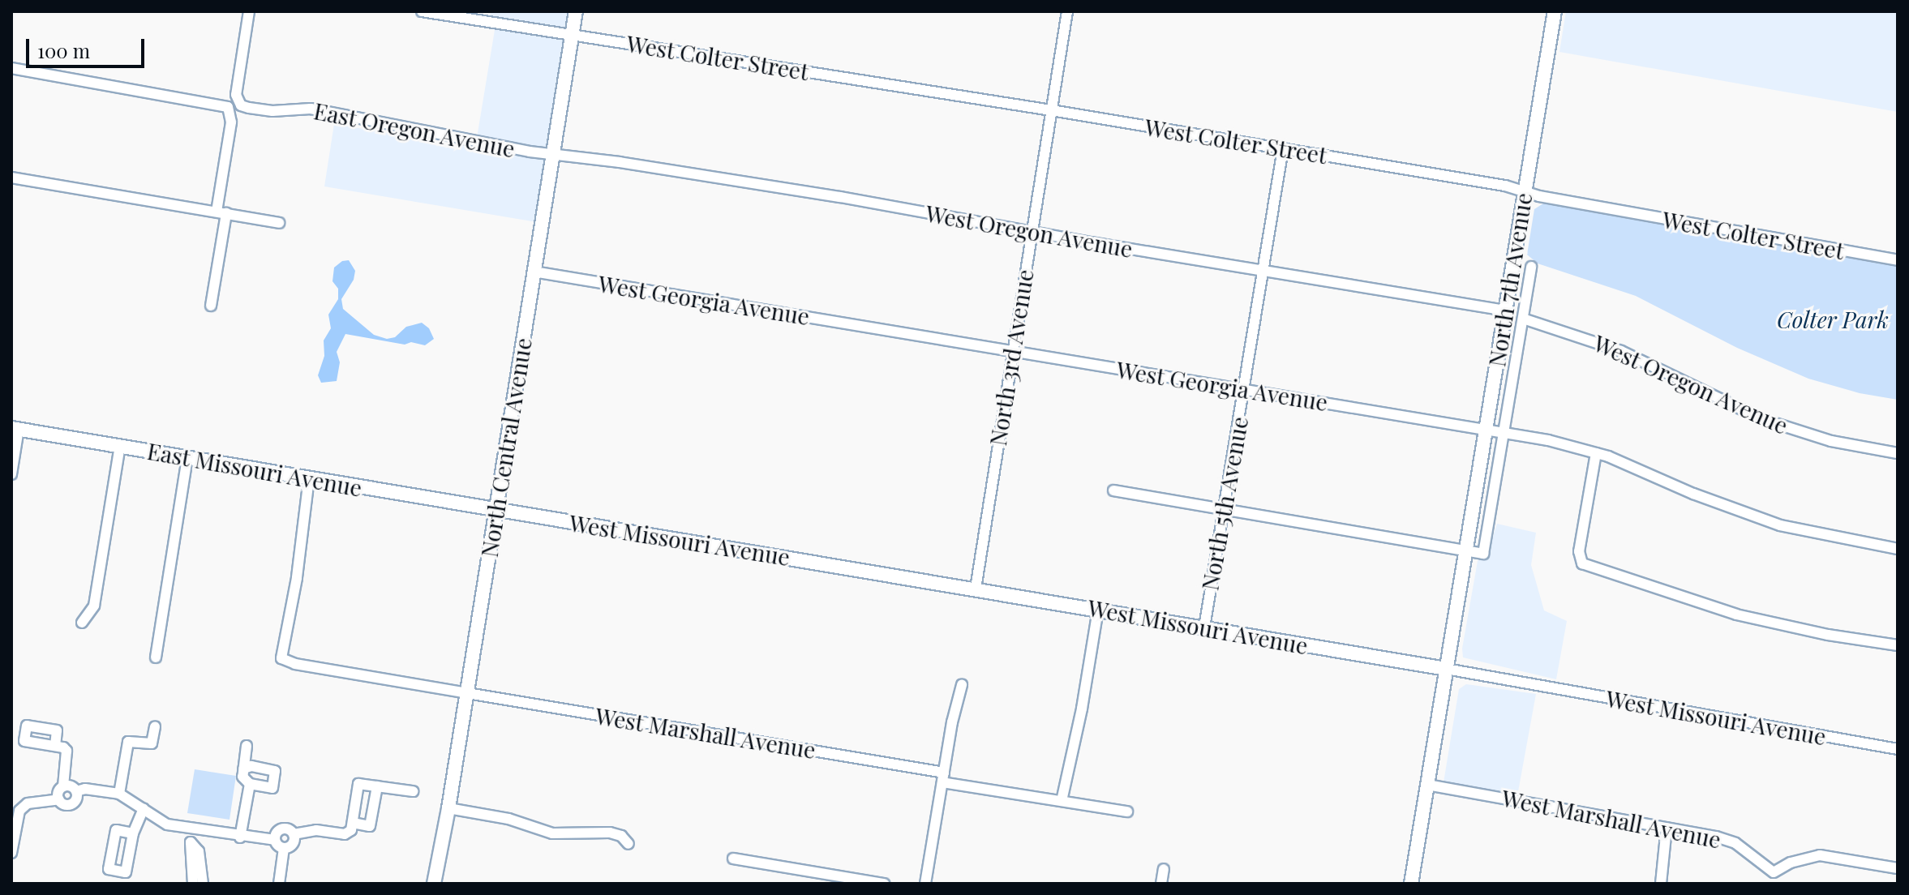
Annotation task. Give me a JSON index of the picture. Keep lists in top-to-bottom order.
{
  "streets": {
    "main road": [
      "North 7th Avenue",
      "North Central Avenue",
      "East Missouri Avenue",
      "West Missouri Avenue"
    ],
    "street": [
      "West Colter Street",
      "East Oregon Avenue",
      "West Oregon Avenue",
      "West Georgia Avenue",
      "North 3rd Avenue",
      "North 5th Avenue",
      "West Marshall Avenue"
    ]
  },
  "crossings": [
    ["West Colter Street", "North 7th Avenue"],
    ["West Colter Street", "North 3rd Avenue"],
    ["West Colter Street", "North Central Avenue"],
    ["West Colter Street", "North 5th Avenue"],
    ["East Oregon Avenue", "West Oregon Avenue"],
    ["East Oregon Avenue", "North Central Avenue"],
    ["West Oregon Avenue", "North 7th Avenue"],
    ["West Oregon Avenue", "North 3rd Avenue"],
    ["West Oregon Avenue", "North Central Avenue"],
    ["West Oregon Avenue", "North 5th Avenue"],
    ["North 7th Avenue", "West Georgia Avenue"],
    ["North 7th Avenue", "West Missouri Avenue"],
    ["North 7th Avenue", "West Marshall Avenue"],
    ["West Georgia Avenue", "North 3rd Avenue"],
    ["West Georgia Avenue", "North Central Avenue"],
    ["West Georgia Avenue", "North 5th Avenue"],
    ["North 3rd Avenue", "West Missouri Avenue"],
    ["North Central Avenue", "East Missouri Avenue"],
    ["North Central Avenue", "West Missouri Avenue"],
    ["North Central Avenue", "West Marshall Avenue"],
    ["East Missouri Avenue", "West Missouri Avenue"],
    ["East Missouri Avenue", "West Marshall Avenue"],
    ["North 5th Avenue", "West Missouri Avenue"]
  ],
  "parks": ["Colter Park"],
  "scale_bar": "100 m"
}
